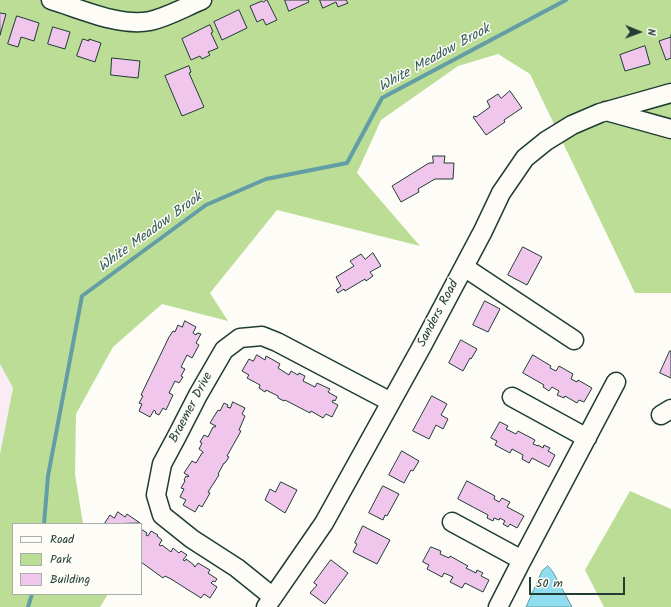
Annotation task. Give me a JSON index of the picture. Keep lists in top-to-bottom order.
{
  "streets": {
    "street": ["Sanders Road", "Braemer Drive"]
  },
  "crossings": [
    ["Sanders Road", "Braemer Drive"]
  ],
  "water": ["White Meadow Brook"],
  "legend": ["Road", "Park", "Building"],
  "scale_bar": "50 m",
  "north": "right"
}
